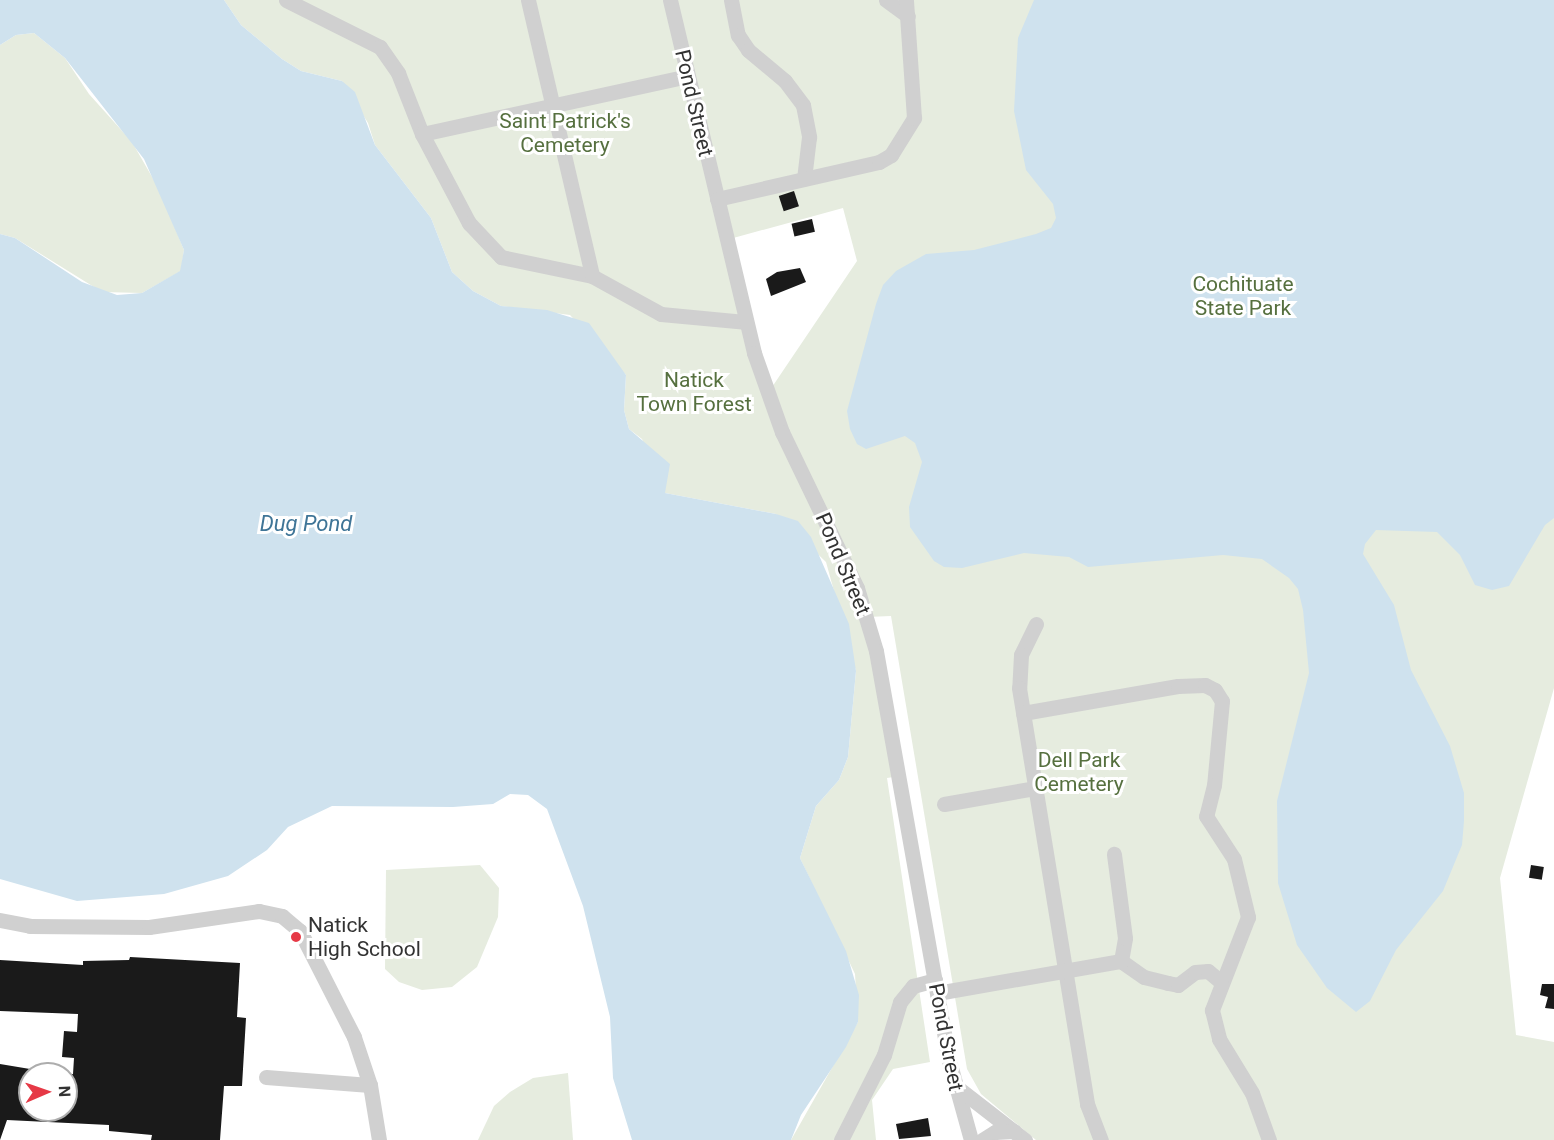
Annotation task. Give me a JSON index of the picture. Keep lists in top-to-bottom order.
{
  "streets": {
    "street": ["Pond Street"]
  },
  "water": ["Dug Pond"],
  "parks": [
    "Saint Patrick's Cemetery",
    "Cochituate State Park",
    "Natick Town Forest",
    "Dell Park Cemetery"
  ],
  "places": ["Natick High School"],
  "north": "right"
}
